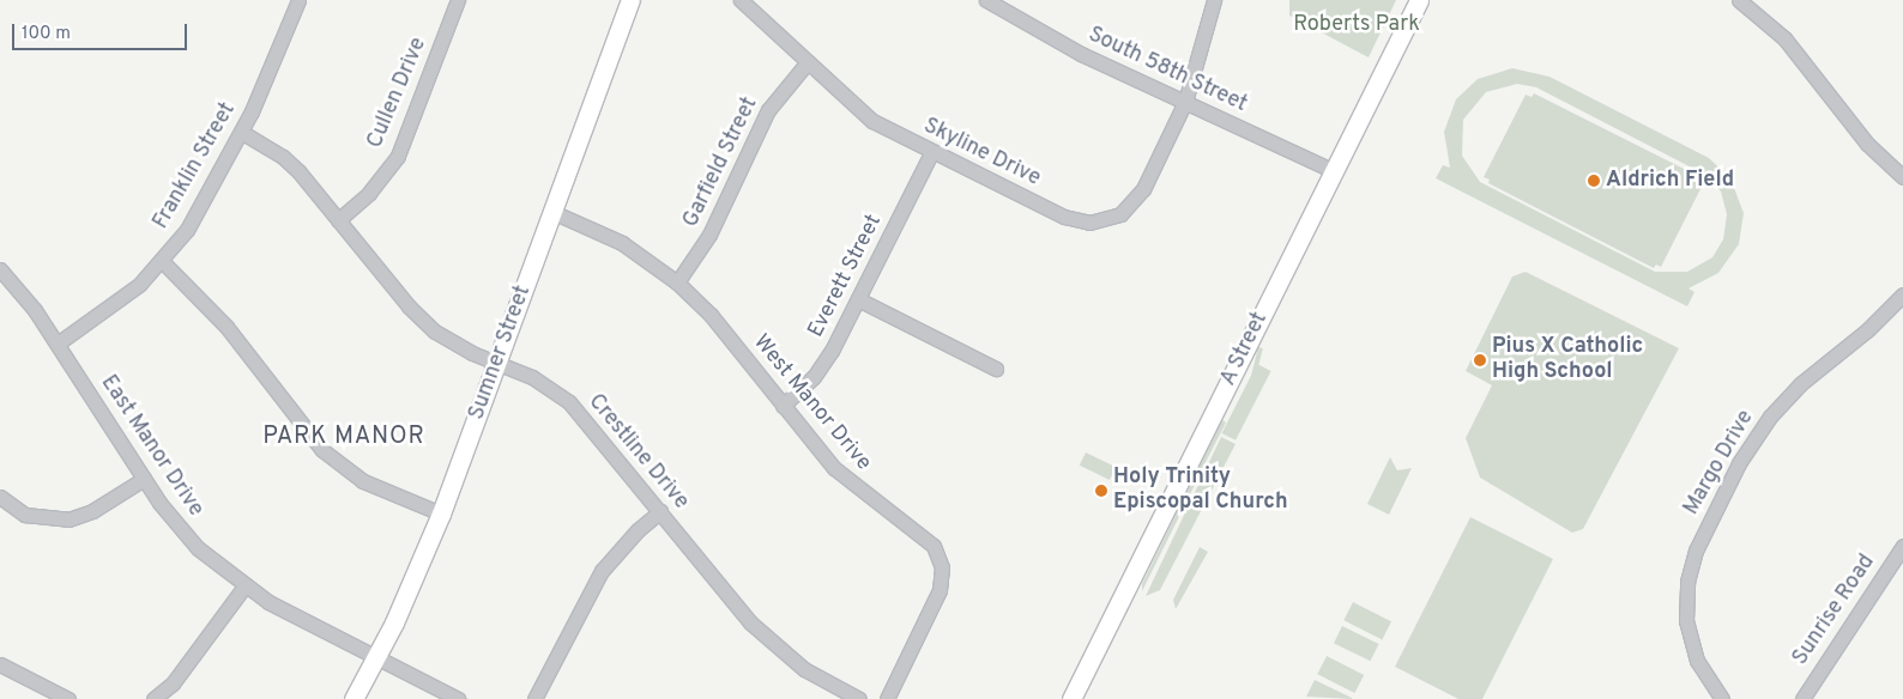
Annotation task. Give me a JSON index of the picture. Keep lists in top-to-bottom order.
{
  "streets": {
    "main road": ["A Street", "Sumner Street"],
    "street": [
      "South 58th Street",
      "Cullen Drive",
      "Skyline Drive",
      "Garfield Street",
      "Franklin Street",
      "Everett Street",
      "West Manor Drive",
      "East Manor Drive",
      "Crestline Drive",
      "Margo Drive",
      "Sunrise Road"
    ]
  },
  "crossings": [
    ["South 58th Street", "Skyline Drive"],
    ["South 58th Street", "A Street"],
    ["Cullen Drive", "Crestline Drive"],
    ["Skyline Drive", "Garfield Street"],
    ["Skyline Drive", "Everett Street"],
    ["Garfield Street", "West Manor Drive"],
    ["Franklin Street", "East Manor Drive"],
    ["Franklin Street", "Crestline Drive"],
    ["Everett Street", "West Manor Drive"],
    ["Sumner Street", "West Manor Drive"],
    ["Sumner Street", "East Manor Drive"],
    ["Sumner Street", "Crestline Drive"]
  ],
  "districts": ["PARK MANOR"],
  "parks": ["Roberts Park"],
  "places": ["Aldrich Field", "Pius X Catholic High School", "Holy Trinity Episcopal Church"],
  "scale_bar": "100 m"
}
